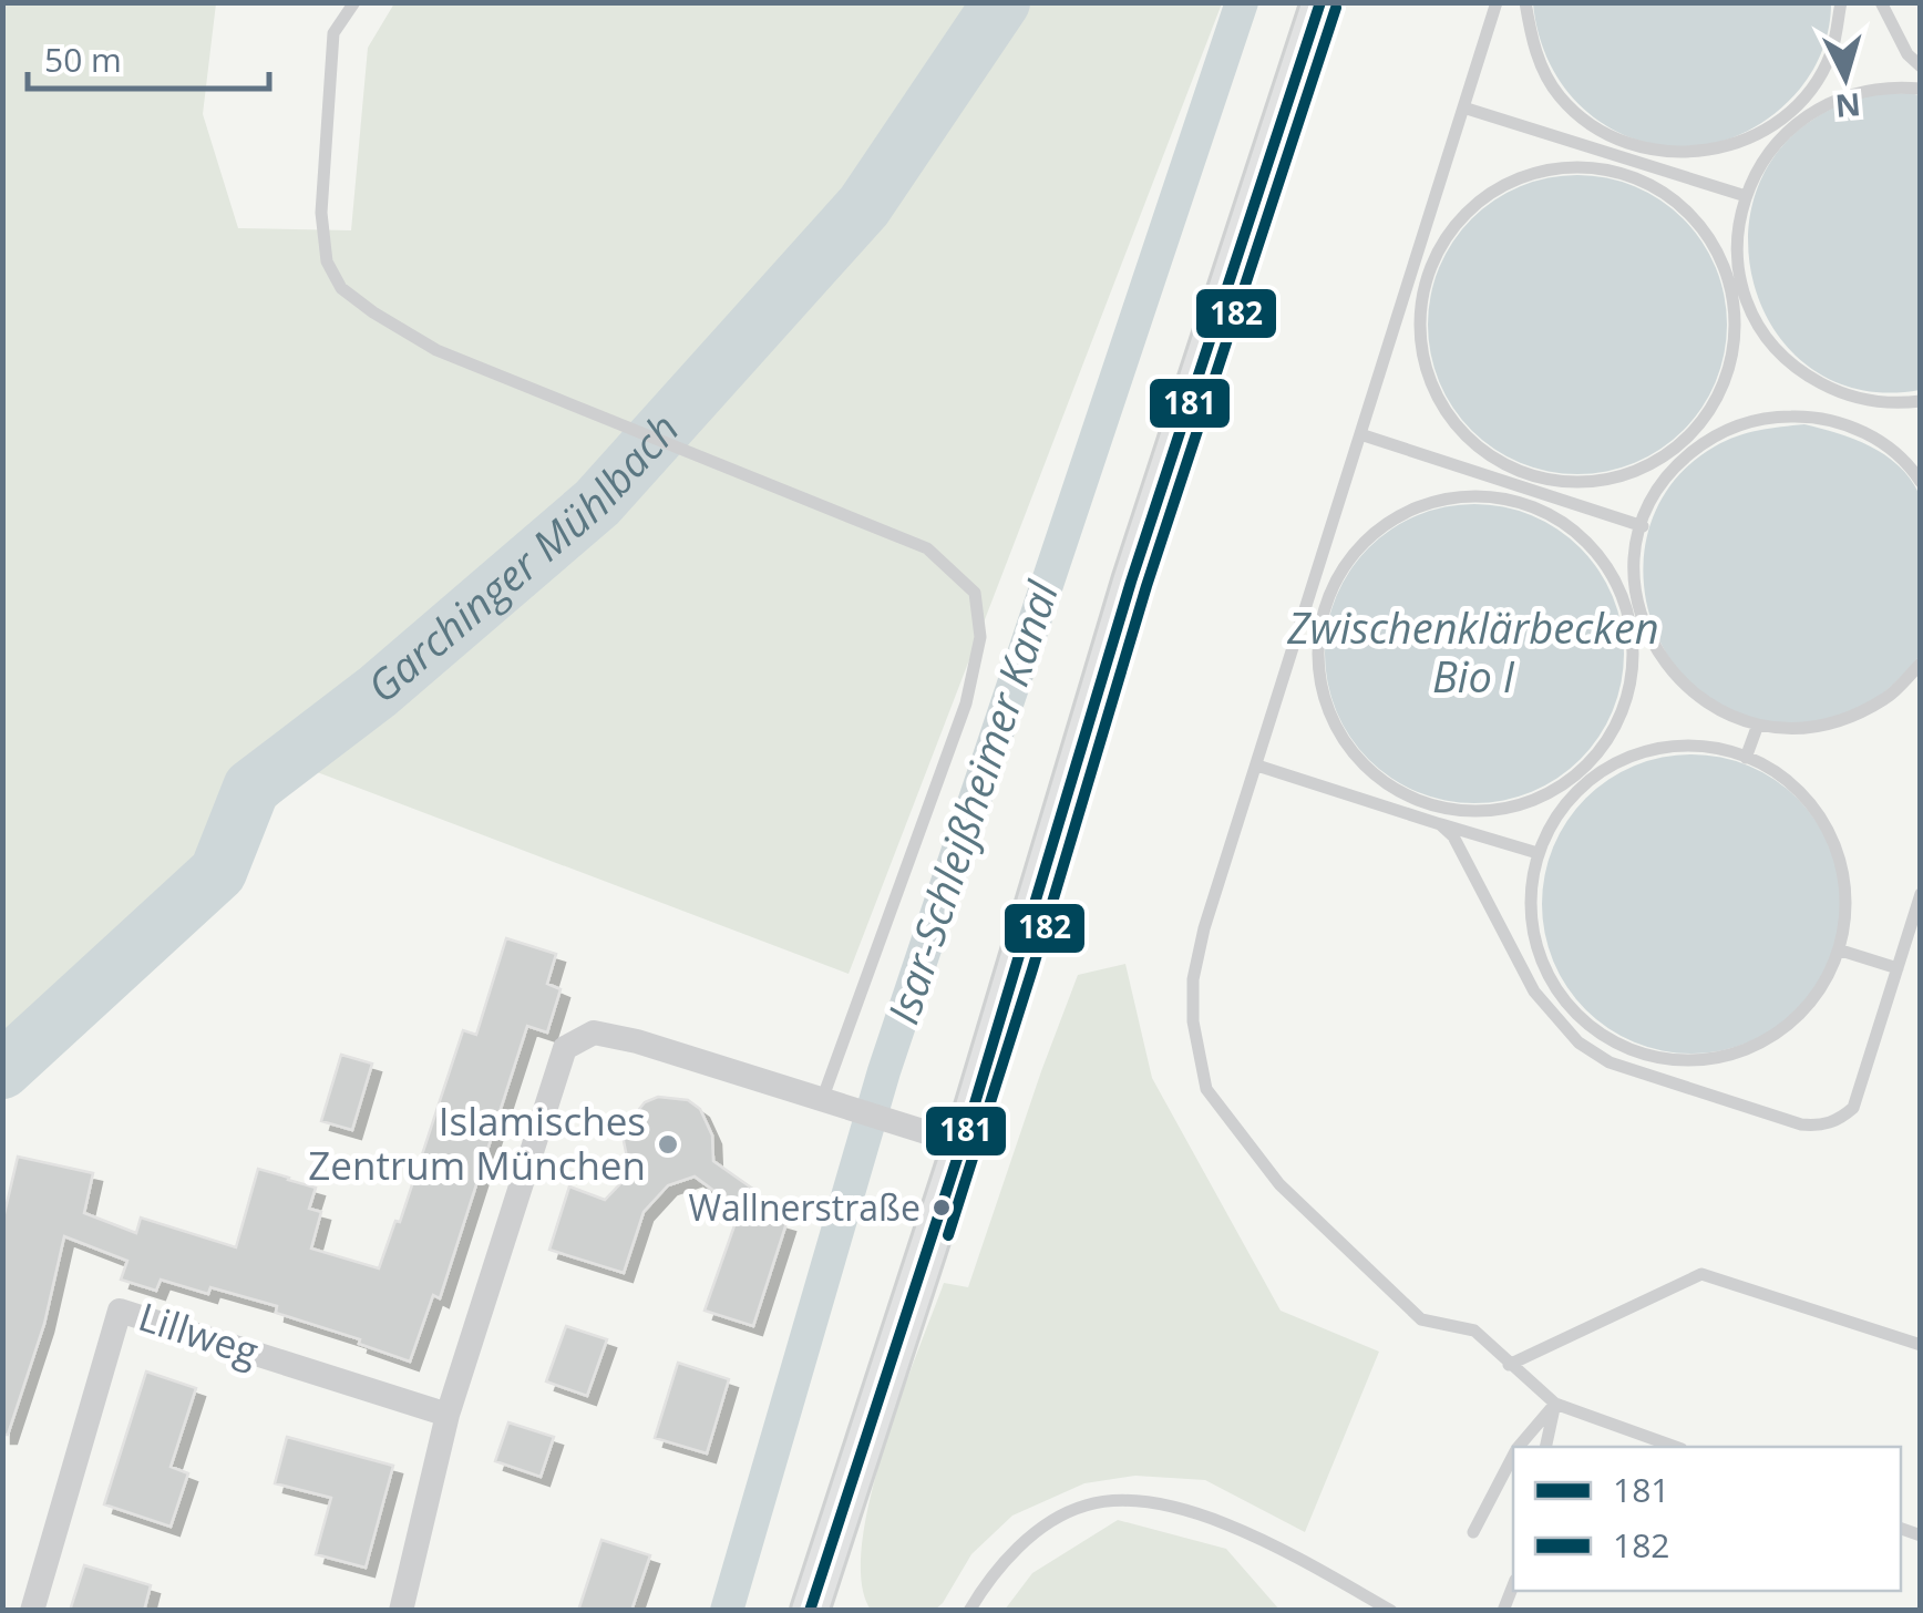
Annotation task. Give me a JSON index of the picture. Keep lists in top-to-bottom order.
{
  "streets": {
    "street": ["Lillweg"]
  },
  "water": ["Garchinger Mühlbach", "Zwischenklärbecken Bio I", "Isar-Schleißheimer Kanal"],
  "places": ["Islamisches Zentrum München", "Wallnerstraße"],
  "lines": ["transit line 181", "transit line 182"],
  "legend": ["181", "182"],
  "scale_bar": "50 m",
  "north": "bottom"
}
